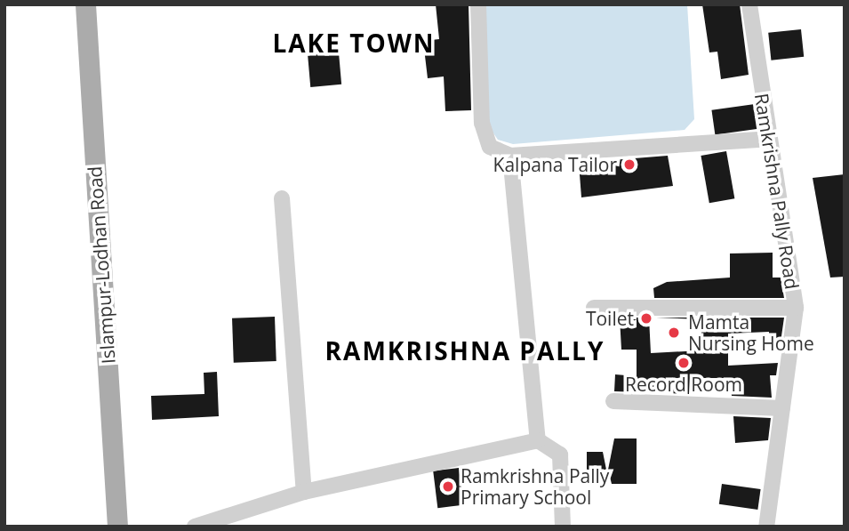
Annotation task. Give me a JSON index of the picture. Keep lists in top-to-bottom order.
{
  "streets": {
    "main road": ["Islampur-Lodhan Road"],
    "street": ["Ramkrishna Pally Road"]
  },
  "districts": ["LAKE TOWN", "RAMKRISHNA PALLY"],
  "places": [
    "Kalpana Tailor",
    "Toilet",
    "Mamta Nursing Home",
    "Record Room",
    "Ramkrishna Pally Primary School"
  ]
}
